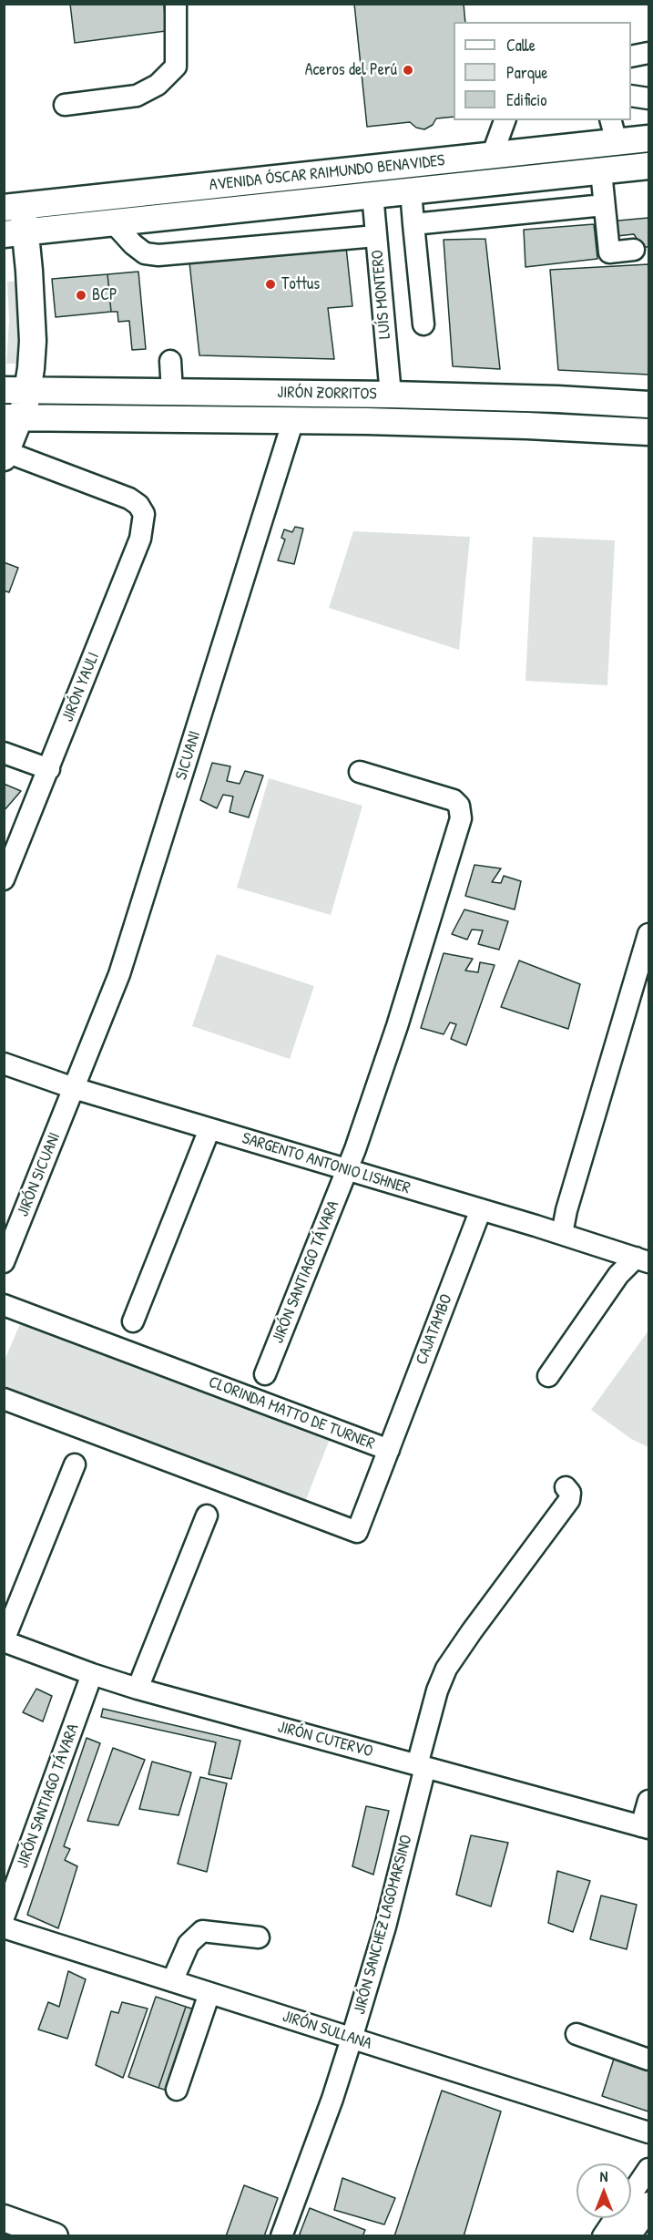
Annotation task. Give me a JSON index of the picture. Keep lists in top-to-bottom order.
{
  "streets": {
    "main road": ["AVENIDA ÓSCAR RAIMUNDO BENAVIDES", "JIRÓN ZORRITOS"],
    "street": [
      "LUÍS MONTERO",
      "JIRÓN YAULI",
      "SICUANI",
      "SARGENTO ANTONIO LISHNER",
      "JIRÓN SICUANI",
      "JIRÓN SANTIAGO TÁVARA",
      "CAJATAMBO",
      "CLORINDA MATTO DE TURNER",
      "JIRÓN CUTERVO",
      "JIRÓN SANCHEZ LAGOMARSINO",
      "JIRÓN SULLANA"
    ]
  },
  "crossings": [
    ["AVENIDA ÓSCAR RAIMUNDO BENAVIDES", "LUÍS MONTERO"],
    ["LUÍS MONTERO", "JIRÓN ZORRITOS"],
    ["JIRÓN ZORRITOS", "SICUANI"],
    ["SICUANI", "SARGENTO ANTONIO LISHNER"],
    ["SICUANI", "JIRÓN SICUANI"],
    ["SARGENTO ANTONIO LISHNER", "JIRÓN SICUANI"],
    ["SARGENTO ANTONIO LISHNER", "JIRÓN SANTIAGO TÁVARA"],
    ["SARGENTO ANTONIO LISHNER", "CAJATAMBO"],
    ["JIRÓN SANTIAGO TÁVARA", "JIRÓN CUTERVO"],
    ["CAJATAMBO", "CLORINDA MATTO DE TURNER"],
    ["JIRÓN CUTERVO", "JIRÓN SANCHEZ LAGOMARSINO"],
    ["JIRÓN SANCHEZ LAGOMARSINO", "JIRÓN SULLANA"]
  ],
  "places": ["Aceros del Perú", "Tottus", "BCP"],
  "legend": ["Calle", "Parque", "Edificio"],
  "north": "top"
}
